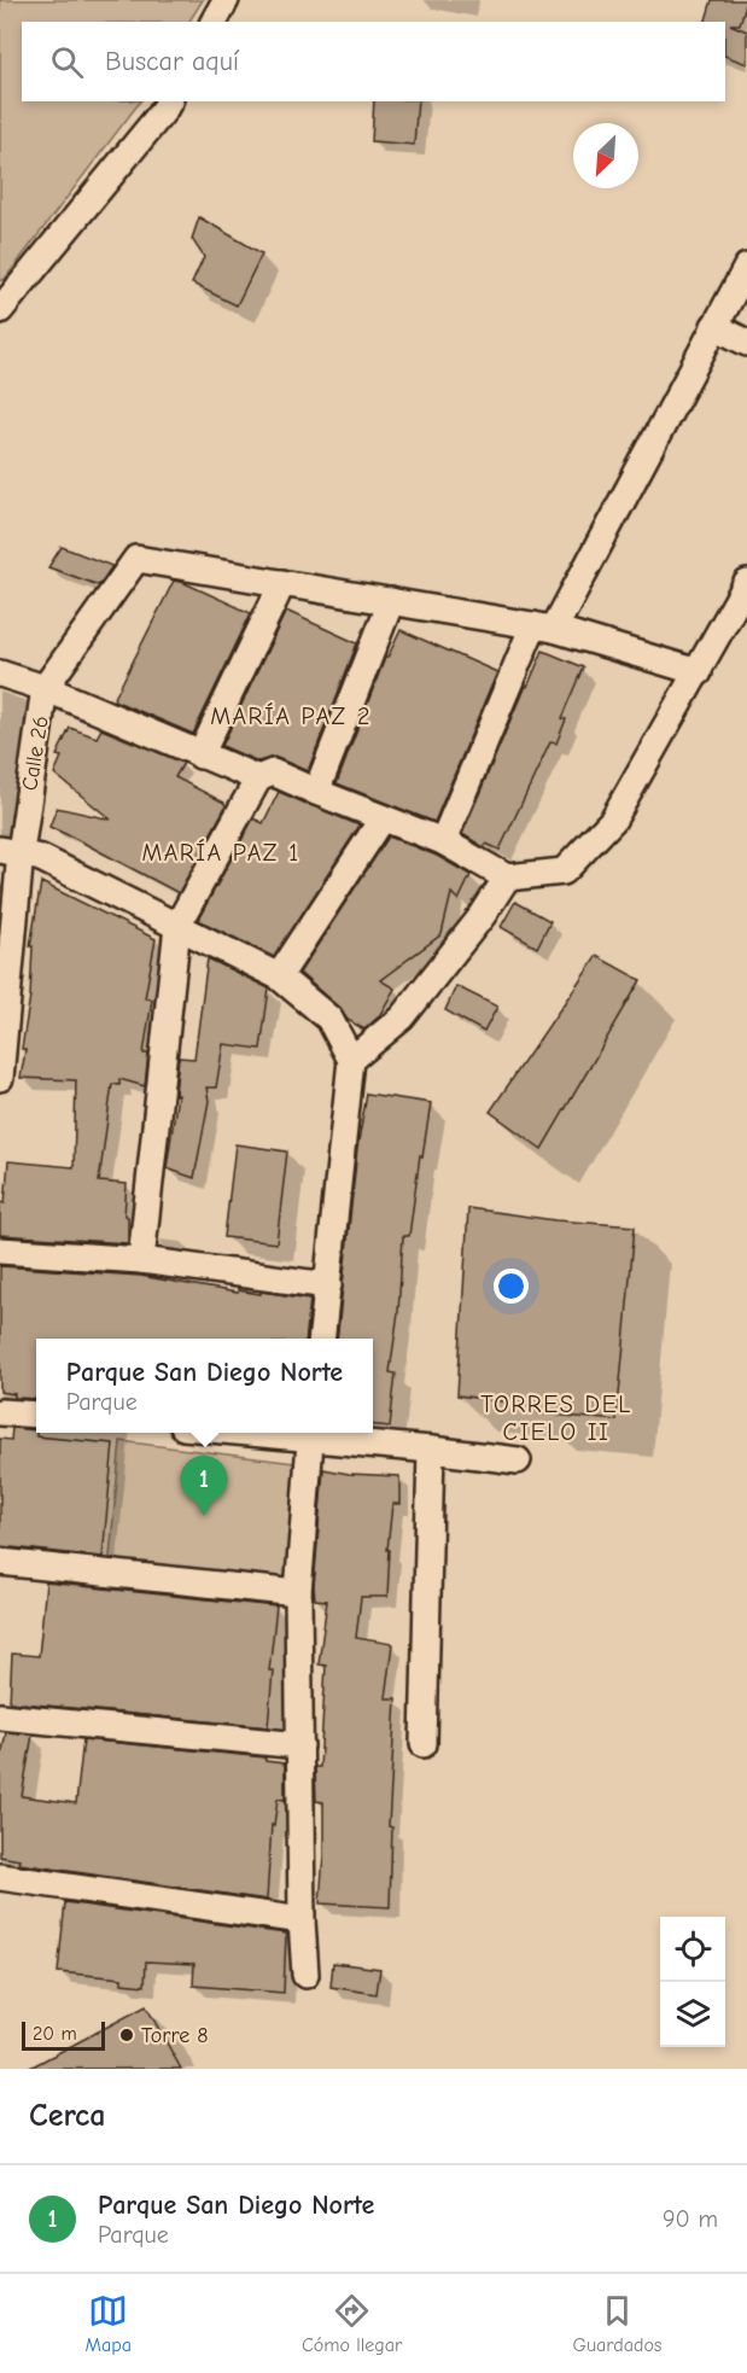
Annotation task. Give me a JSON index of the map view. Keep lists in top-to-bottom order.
{
  "streets": {
    "street": ["Calle 26"]
  },
  "districts": ["MARÍA PAZ 2", "MARÍA PAZ 1", "TORRES DEL CIELO II"],
  "places": ["Torre 8"],
  "scale_bar": "20 m",
  "north": "bottom left",
  "page": {
    "search": "Buscar aquí",
    "popup": ["Parque San Diego Norte", "Parque"],
    "pins": "1",
    "scale": "20 m",
    "heading": "Cerca",
    "list": [
      {
        "mark": "1",
        "name": "Parque San Diego Norte",
        "note": "Parque",
        "value": "90 m"
      }
    ],
    "nav": ["Mapa", "Cómo llegar", "Guardados"]
  }
}
